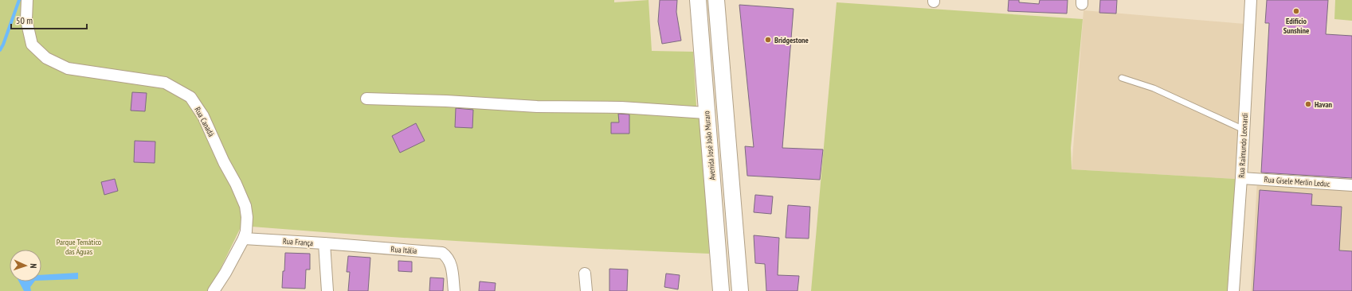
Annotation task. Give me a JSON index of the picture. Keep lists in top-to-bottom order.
{
  "streets": {
    "main road": ["Avenida José João Muraro"],
    "street": [
      "Rua Canadá",
      "Rua Raimundo Leonardi",
      "Rua Gisele Merlin Leduc",
      "Rua França",
      "Rua Itália"
    ]
  },
  "crossings": [
    ["Rua Canadá", "Rua França"],
    ["Rua Raimundo Leonardi", "Rua Gisele Merlin Leduc"],
    ["Rua França", "Rua Itália"]
  ],
  "parks": ["Parque Temático das Águas"],
  "places": ["Edifício Sunshine", "Bridgestone", "Havan"],
  "scale_bar": "50 m",
  "north": "right"
}
